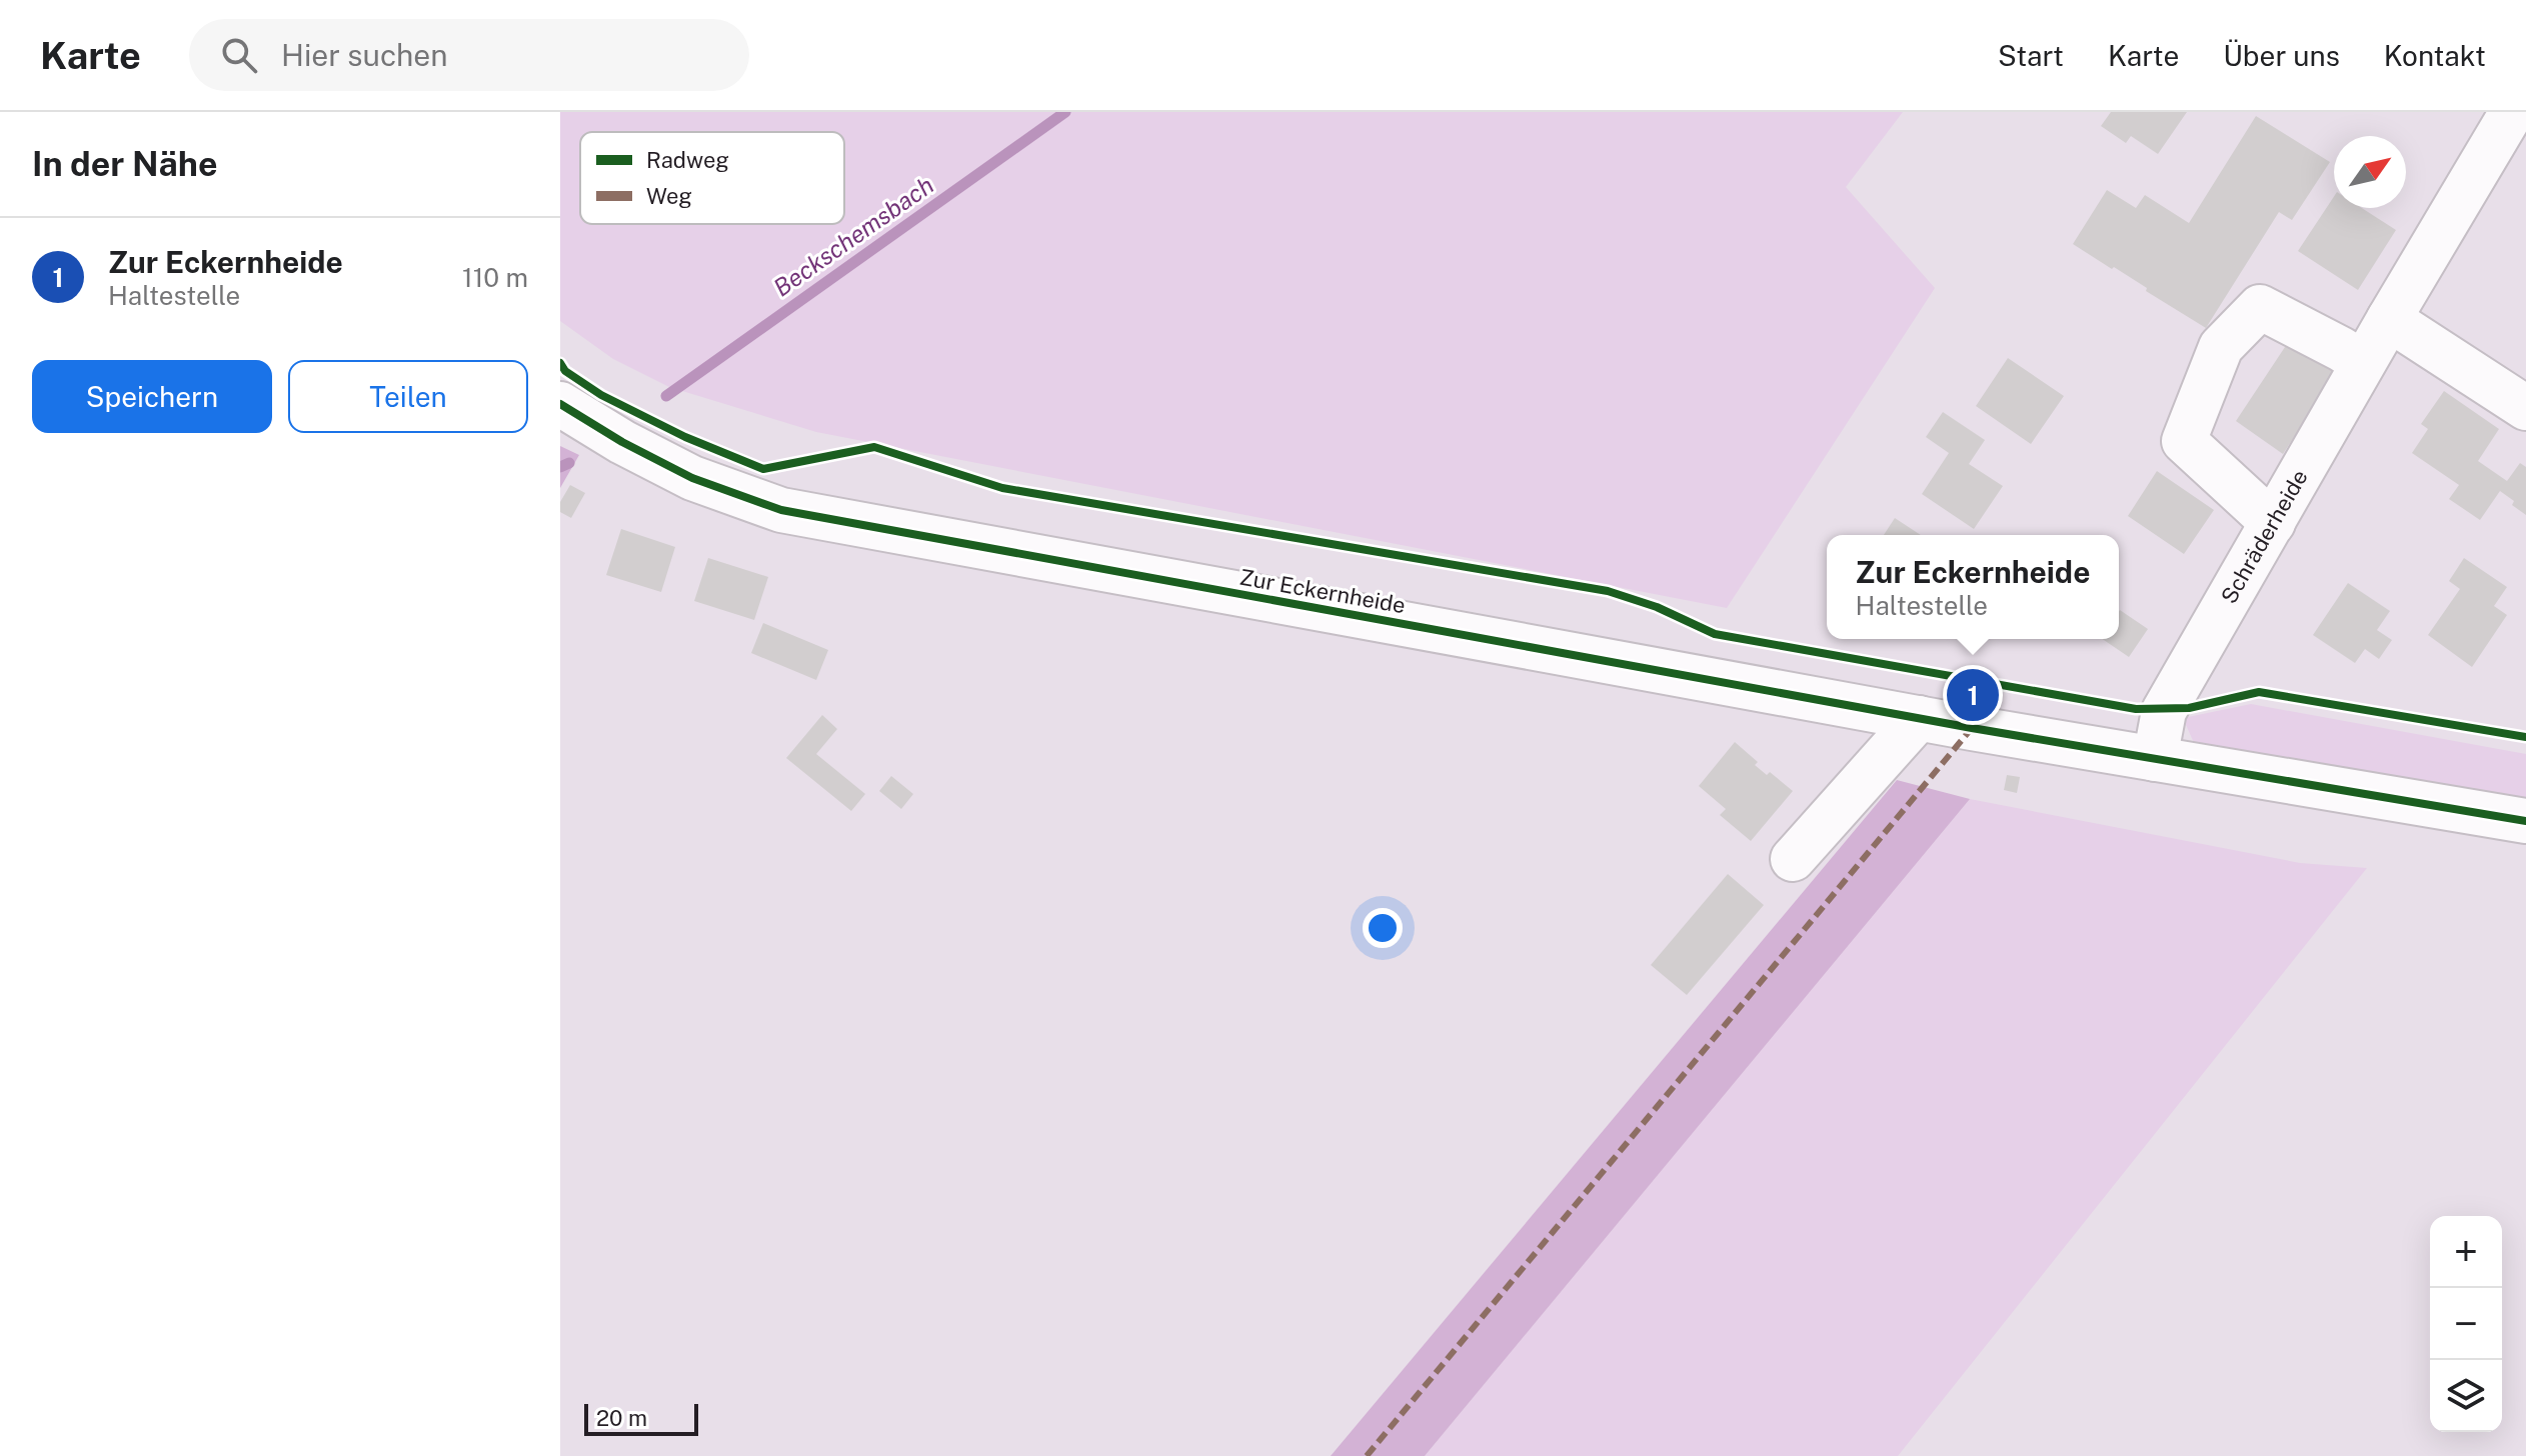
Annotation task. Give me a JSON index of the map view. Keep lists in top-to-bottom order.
{
  "streets": {
    "street": ["Schräderheide", "Zur Eckernheide"]
  },
  "crossings": [
    ["Schräderheide", "Zur Eckernheide"]
  ],
  "water": ["Beckschemsbach"],
  "legend": ["Radweg", "Weg"],
  "scale_bar": "20 m",
  "north": "top right",
  "page": {
    "header": "Karte",
    "search": "Hier suchen",
    "nav": [
      "Start",
      "Karte",
      "Über uns",
      "Kontakt"
    ],
    "heading": "In der Nähe",
    "list": [
      {
        "mark": "1",
        "name": "Zur Eckernheide",
        "note": "Haltestelle",
        "value": "110 m"
      }
    ],
    "buttons": ["Speichern", "Teilen"],
    "popup": ["Zur Eckernheide", "Haltestelle"],
    "pins": "1",
    "map_buttons": ["+", "−"],
    "scale": "20 m"
  }
}
